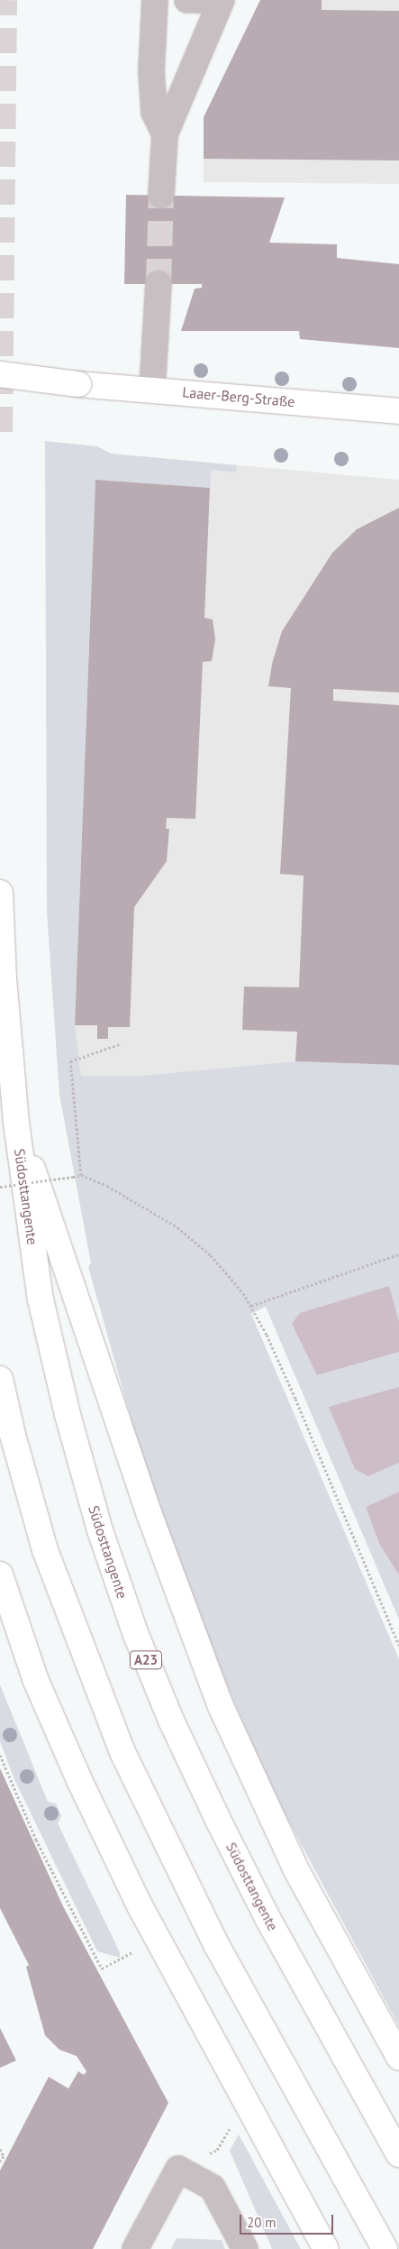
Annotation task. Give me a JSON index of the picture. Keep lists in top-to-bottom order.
{
  "streets": {
    "main road": ["Laaer-Berg-Straße", "Südosttangente", "A23"]
  },
  "scale_bar": "20 m"
}
